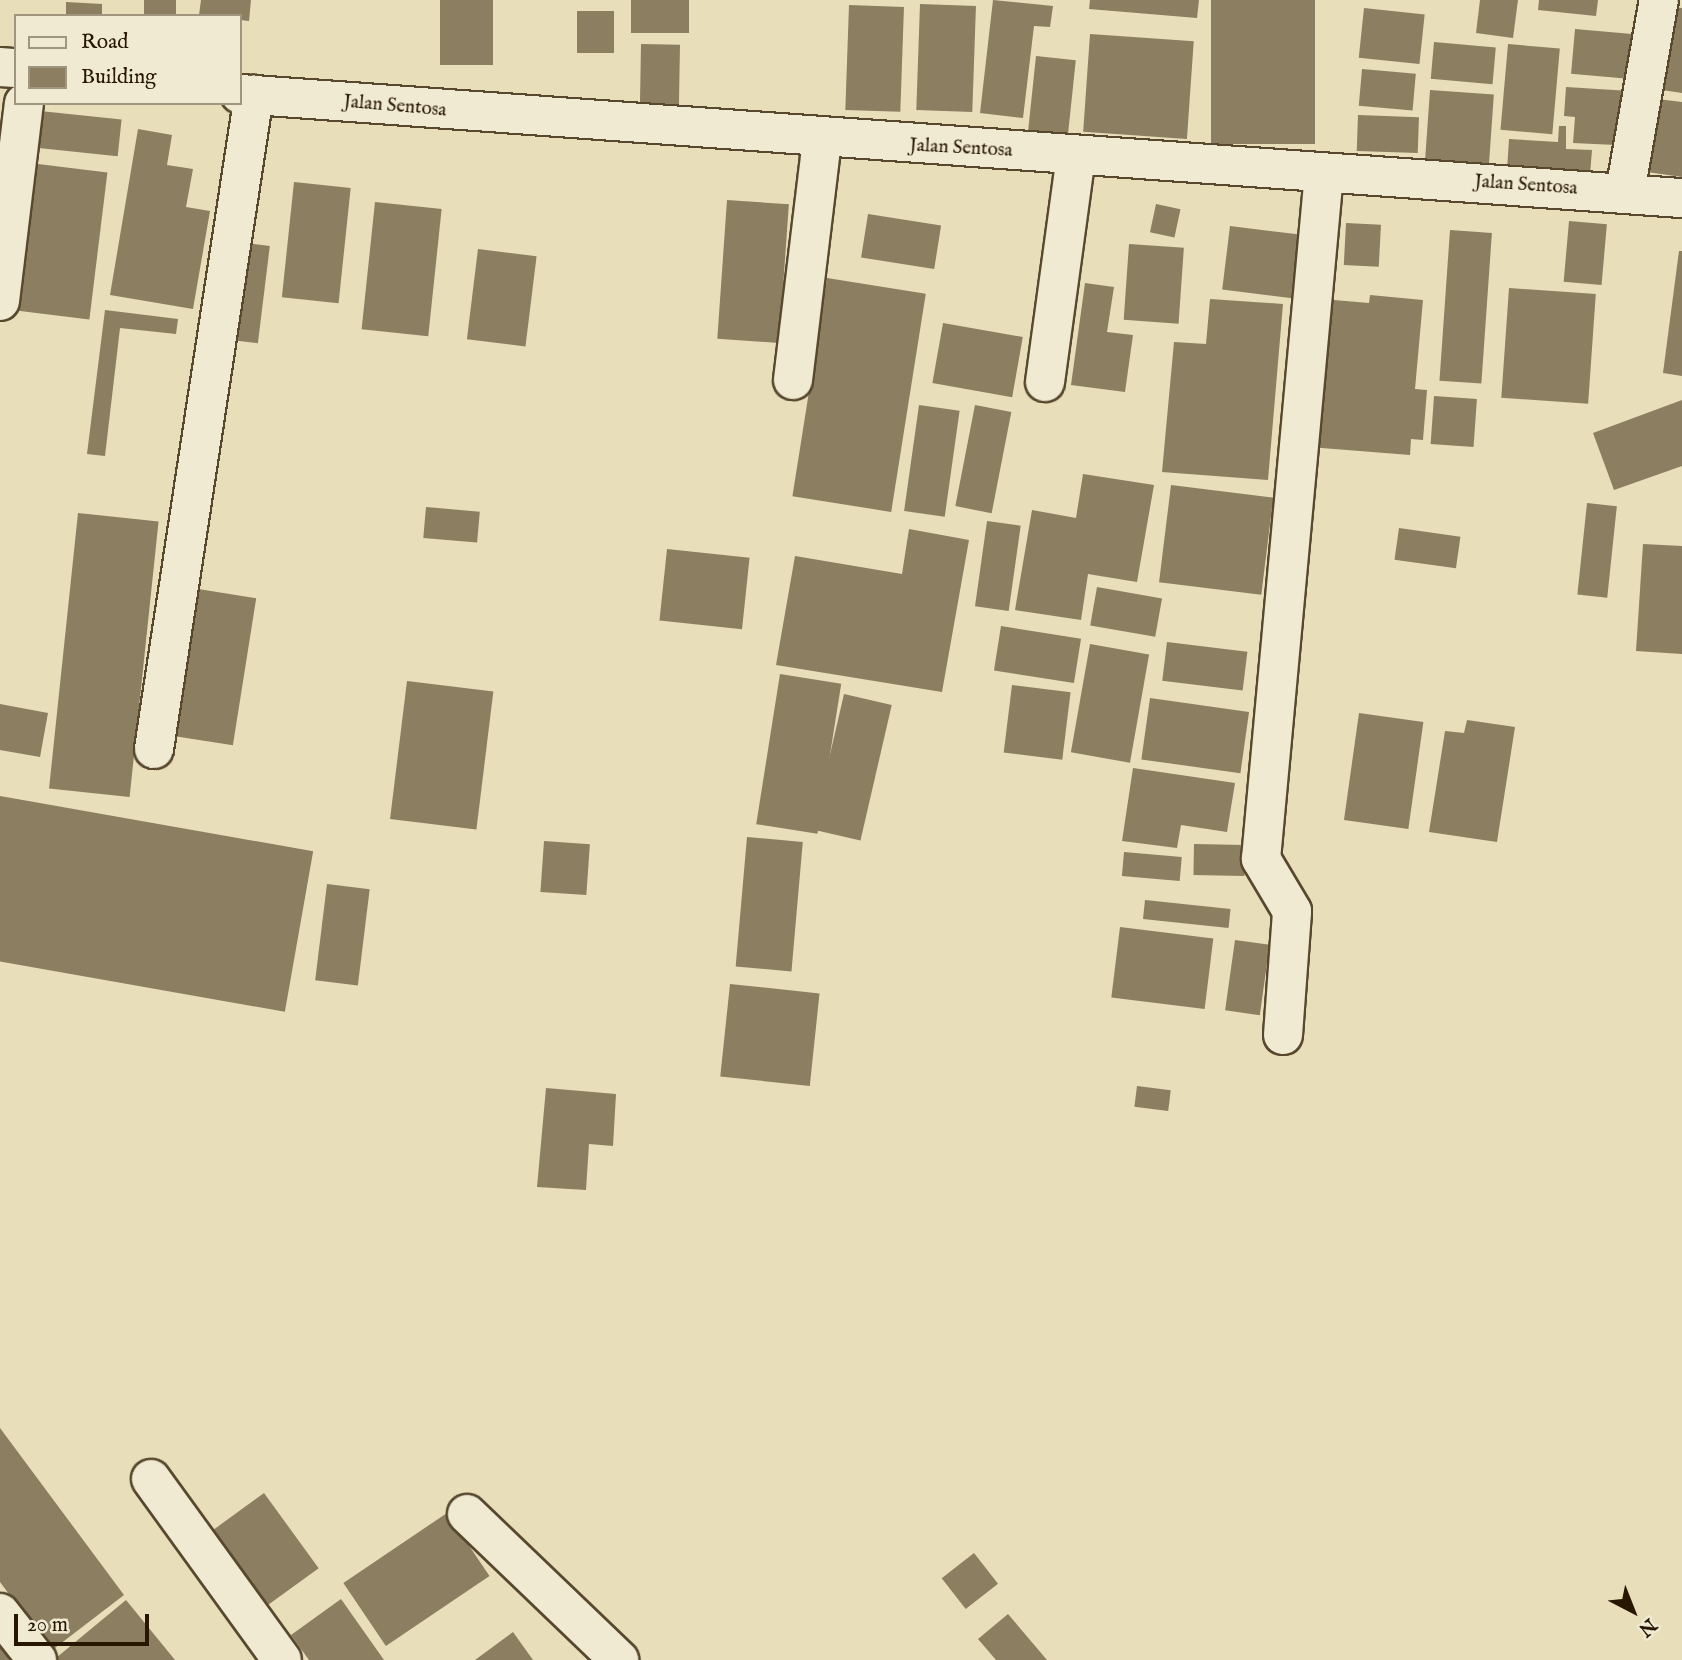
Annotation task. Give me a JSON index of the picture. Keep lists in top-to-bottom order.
{
  "streets": {
    "street": ["Jalan Sentosa"]
  },
  "legend": ["Road", "Building"],
  "scale_bar": "20 m",
  "north": "bottom right"
}
